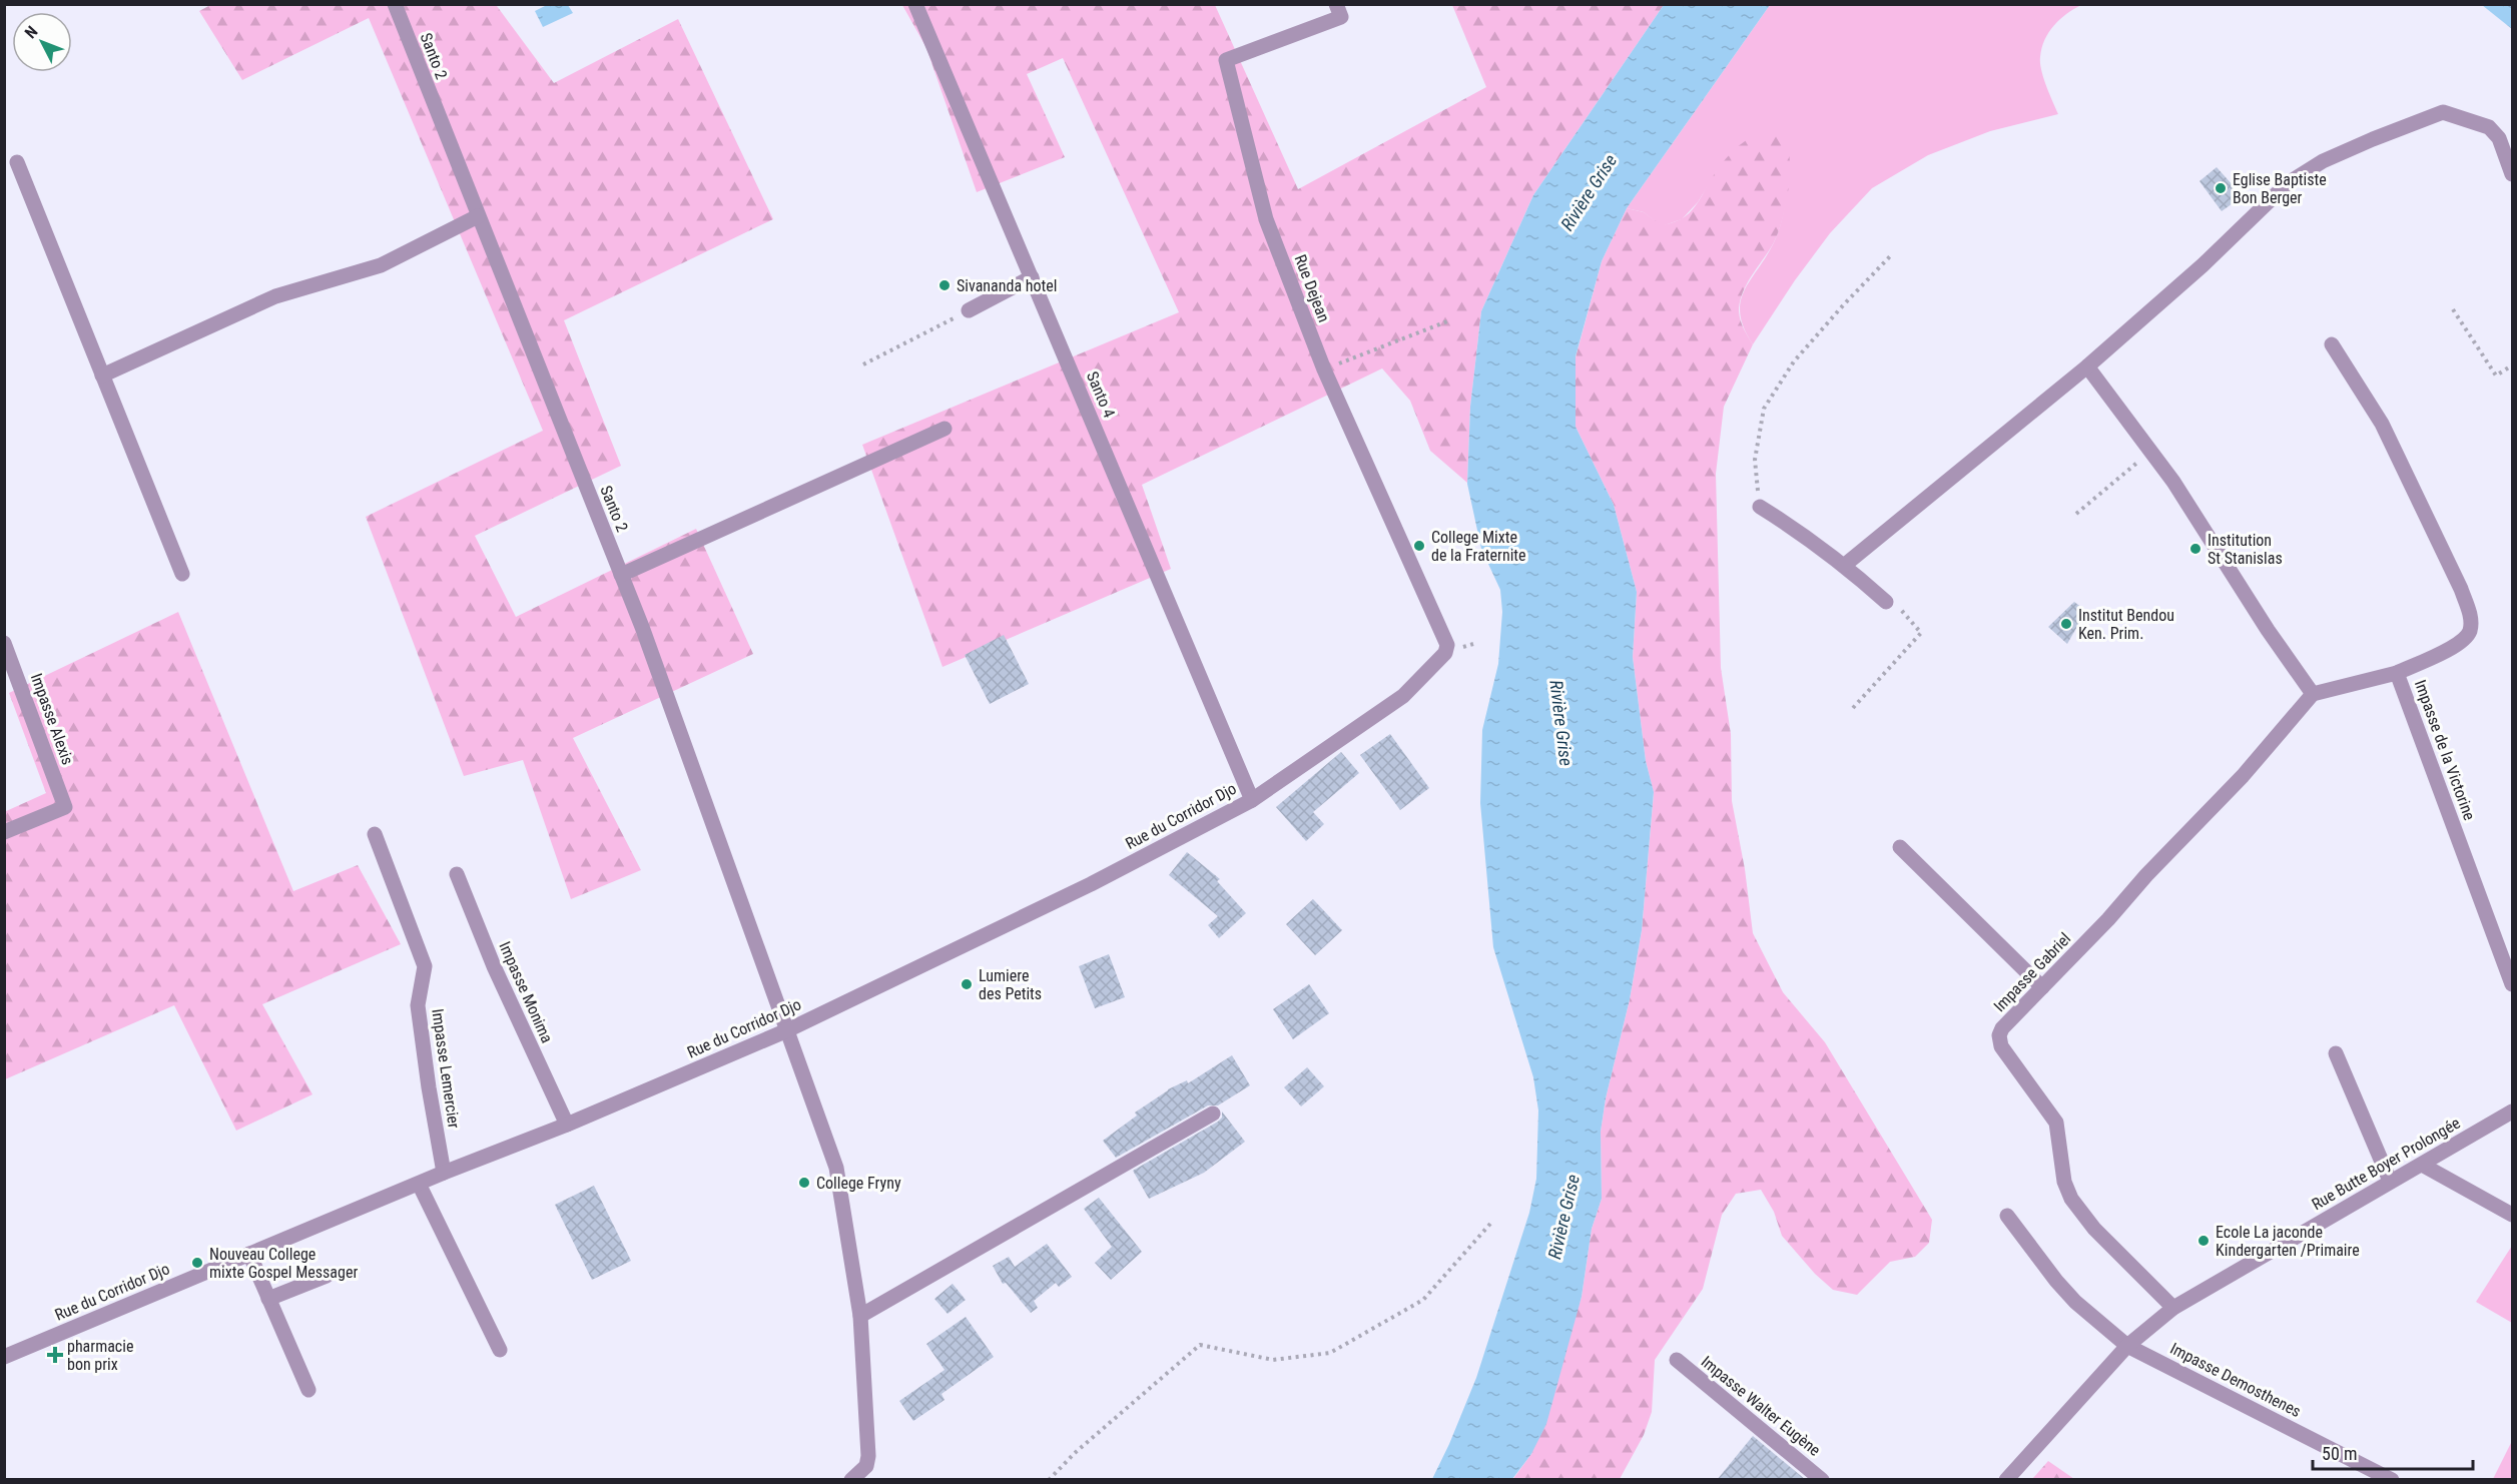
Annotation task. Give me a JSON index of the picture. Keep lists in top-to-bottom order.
{
  "streets": {
    "street": [
      "Santo 2",
      "Rue Dejean",
      "Santo 4",
      "Impasse Alexis",
      "Impasse de la Victorine",
      "Rue du Corridor Djo",
      "Impasse Gabriel",
      "Impasse Monima",
      "Impasse Lemercier",
      "Rue Butte Boyer Prolongée",
      "Impasse Demosthenes",
      "Impasse Walter Eugène"
    ]
  },
  "crossings": [
    ["Santo 2", "Rue du Corridor Djo"],
    ["Rue Dejean", "Rue du Corridor Djo"],
    ["Santo 4", "Rue du Corridor Djo"],
    ["Impasse de la Victorine", "Impasse Gabriel"],
    ["Rue du Corridor Djo", "Impasse Monima"],
    ["Rue du Corridor Djo", "Impasse Lemercier"],
    ["Impasse Gabriel", "Rue Butte Boyer Prolongée"],
    ["Rue Butte Boyer Prolongée", "Impasse Demosthenes"]
  ],
  "water": ["Rivière Grise"],
  "places": {
    "other": [
      "Eglise Baptiste Bon Berger",
      "Sivananda hotel",
      "College Mixte de la Fraternite",
      "Institution St Stanislas",
      "Institut Bendou Ken. Prim.",
      "Lumiere des Petits",
      "College Fryny",
      "Ecole La jaconde Kindergarten /Primaire",
      "Nouveau College mixte Gospel Messager"
    ],
    "health": ["pharmacie bon prix"]
  },
  "scale_bar": "50 m",
  "north": "top left"
}
